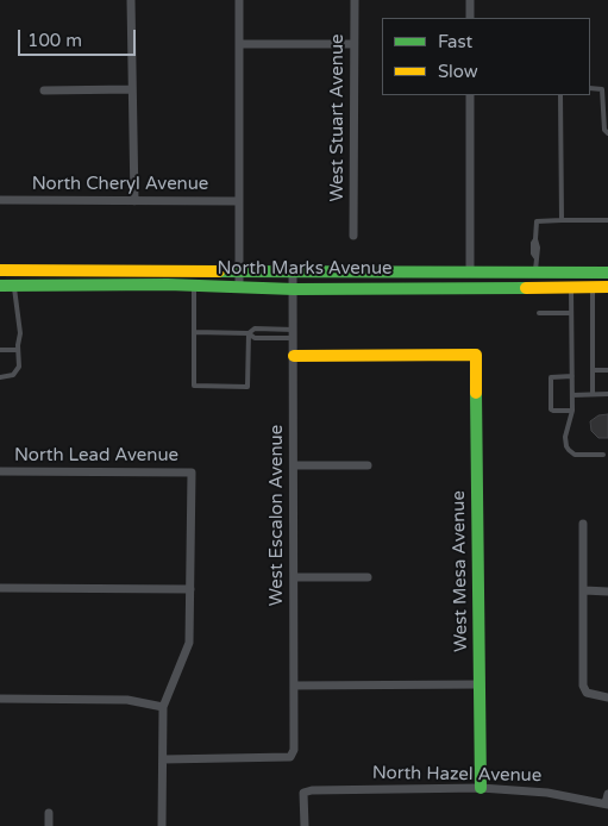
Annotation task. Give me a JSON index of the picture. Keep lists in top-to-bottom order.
{
  "streets": {
    "main road": ["North Marks Avenue", "West Mesa Avenue"],
    "street": [
      "West Stuart Avenue",
      "North Cheryl Avenue",
      "North Lead Avenue",
      "West Escalon Avenue",
      "North Hazel Avenue"
    ]
  },
  "crossings": [
    ["North Marks Avenue", "West Escalon Avenue"],
    ["West Escalon Avenue", "West Mesa Avenue"],
    ["West Mesa Avenue", "North Hazel Avenue"]
  ],
  "legend": ["Fast", "Slow"],
  "scale_bar": "100 m"
}
